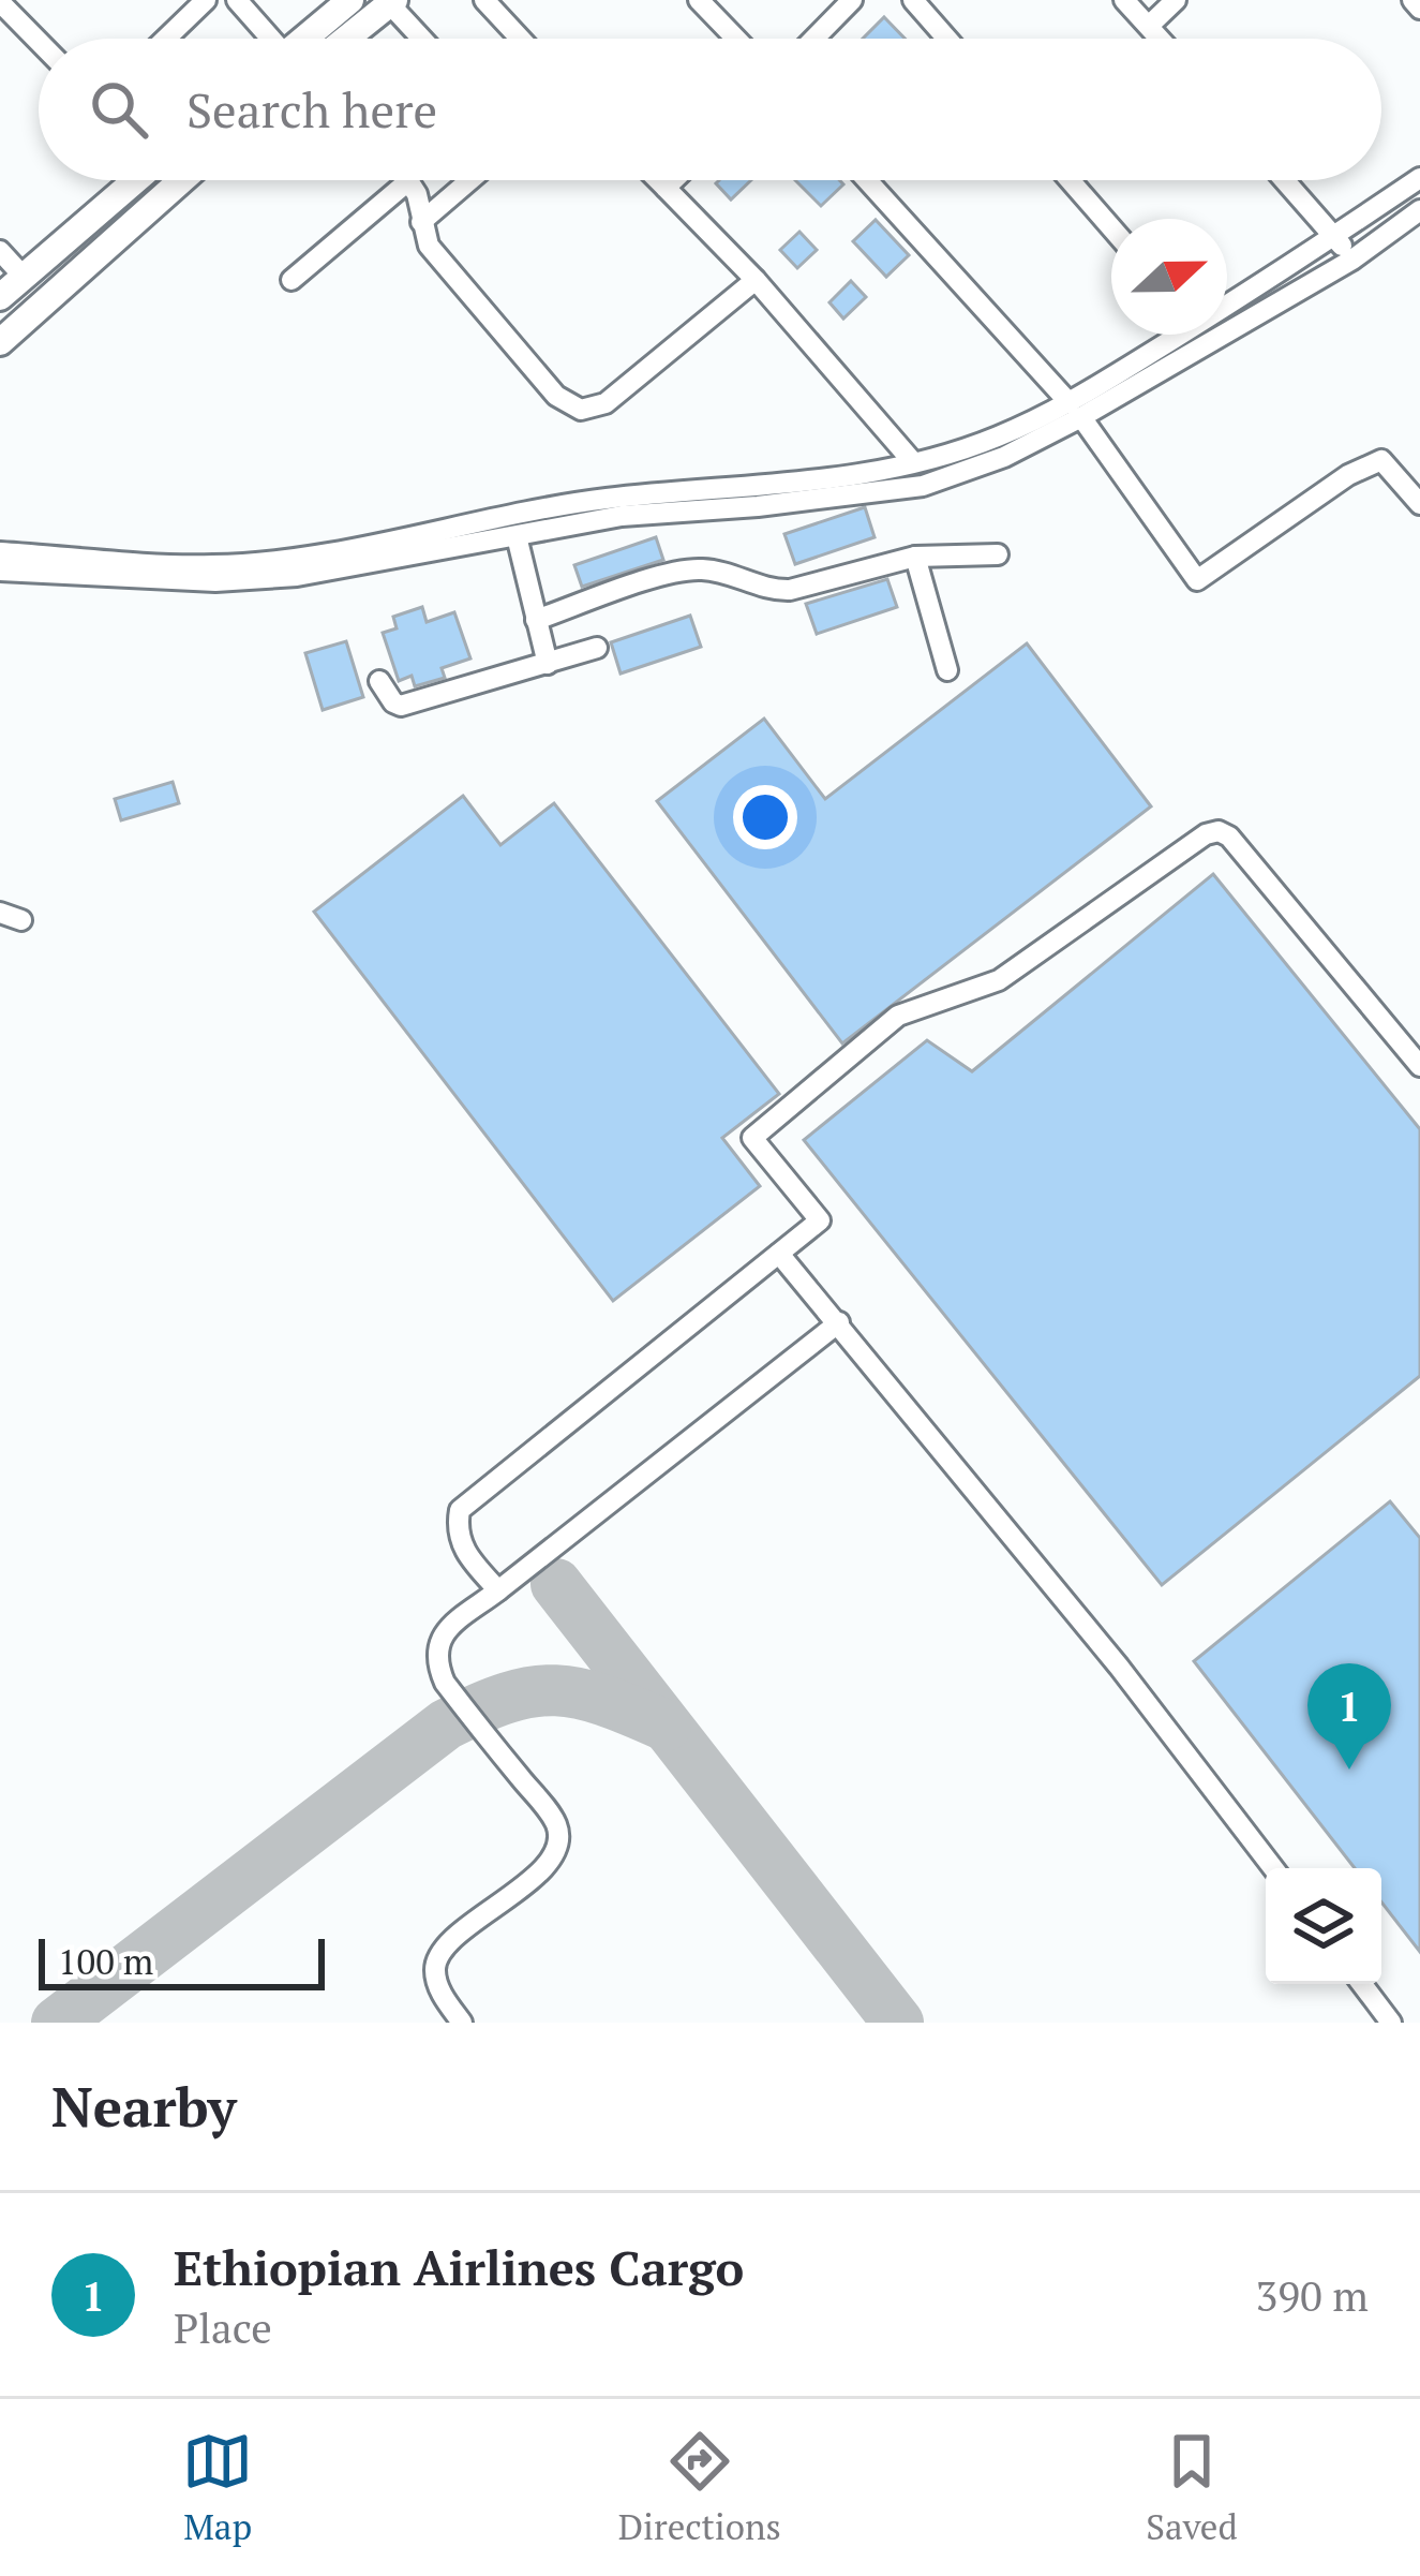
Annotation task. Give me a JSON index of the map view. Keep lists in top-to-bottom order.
{
  "scale_bar": "100 m",
  "north": "right",
  "page": {
    "search": "Search here",
    "pins": "1",
    "scale": "100 m",
    "heading": "Nearby",
    "list": [
      {
        "mark": "1",
        "name": "Ethiopian Airlines Cargo",
        "note": "Place",
        "value": "390 m"
      }
    ],
    "nav": ["Map", "Directions", "Saved"]
  }
}
